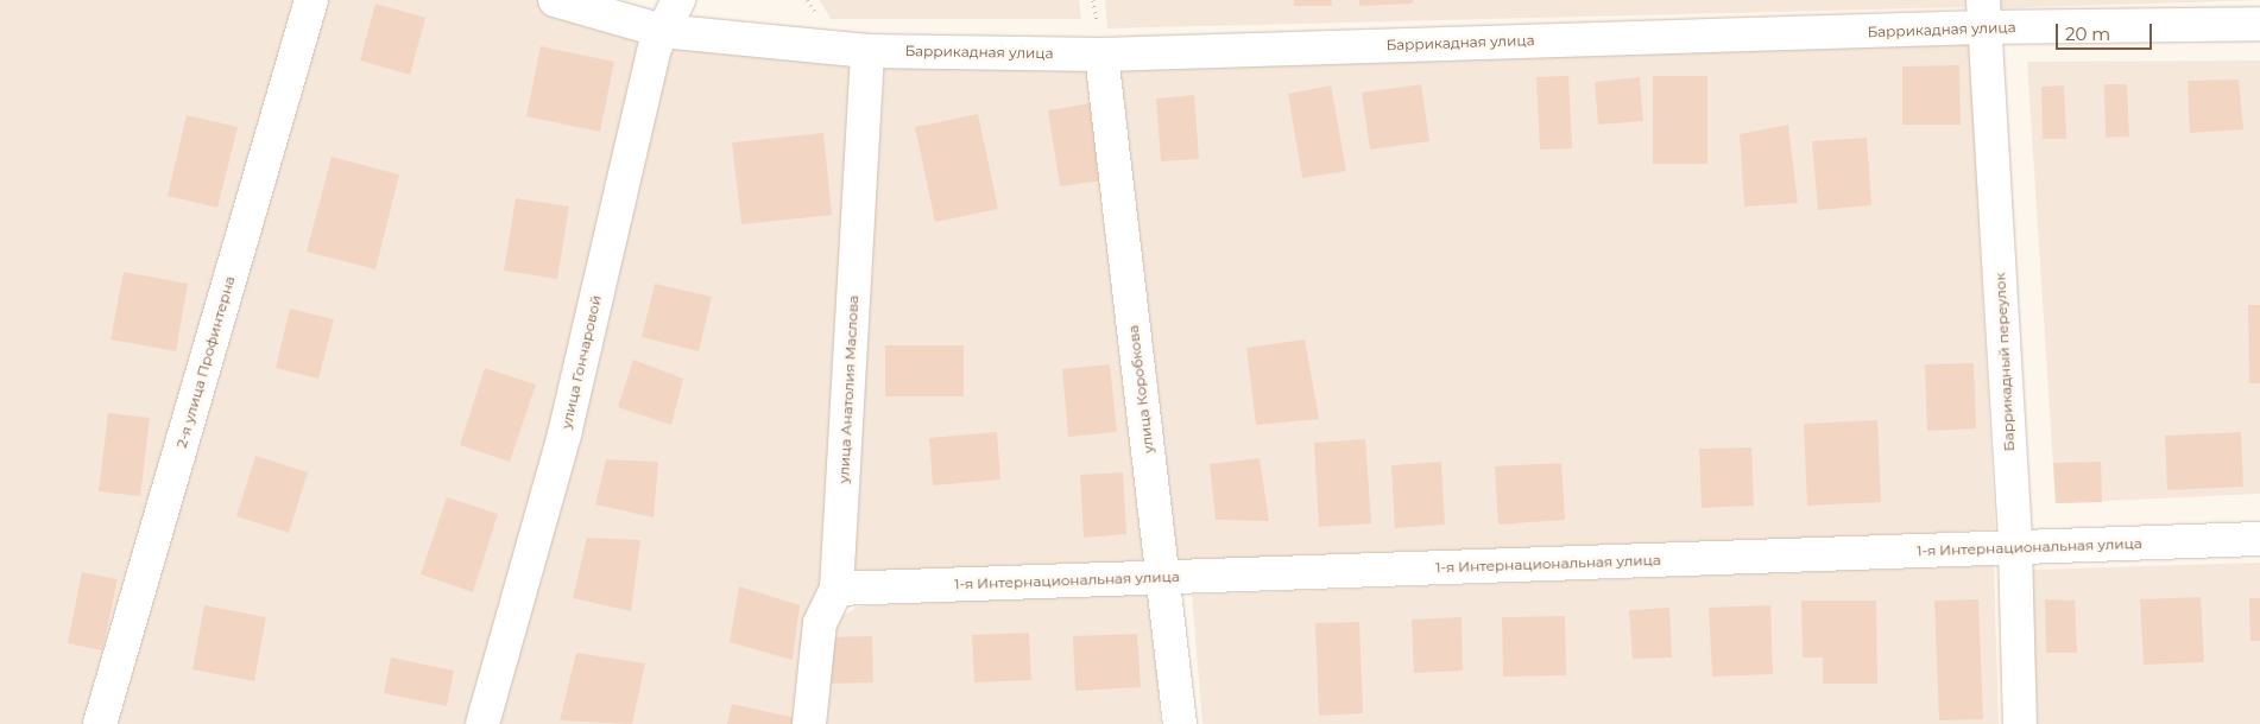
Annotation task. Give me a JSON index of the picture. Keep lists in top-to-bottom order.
{
  "streets": {
    "street": [
      "Баррикадная улица",
      "2-я улица Профинтерна",
      "улица Гончаровой",
      "Баррикадный переулок",
      "улица Анатолия Маслова",
      "улица Коробкова",
      "1-я Интернациональная улица"
    ]
  },
  "crossings": [
    ["Баррикадная улица", "улица Гончаровой"],
    ["Баррикадная улица", "Баррикадный переулок"],
    ["Баррикадная улица", "улица Анатолия Маслова"],
    ["Баррикадная улица", "улица Коробкова"],
    ["Баррикадный переулок", "1-я Интернациональная улица"],
    ["улица Анатолия Маслова", "1-я Интернациональная улица"],
    ["улица Коробкова", "1-я Интернациональная улица"]
  ],
  "scale_bar": "20 m"
}
